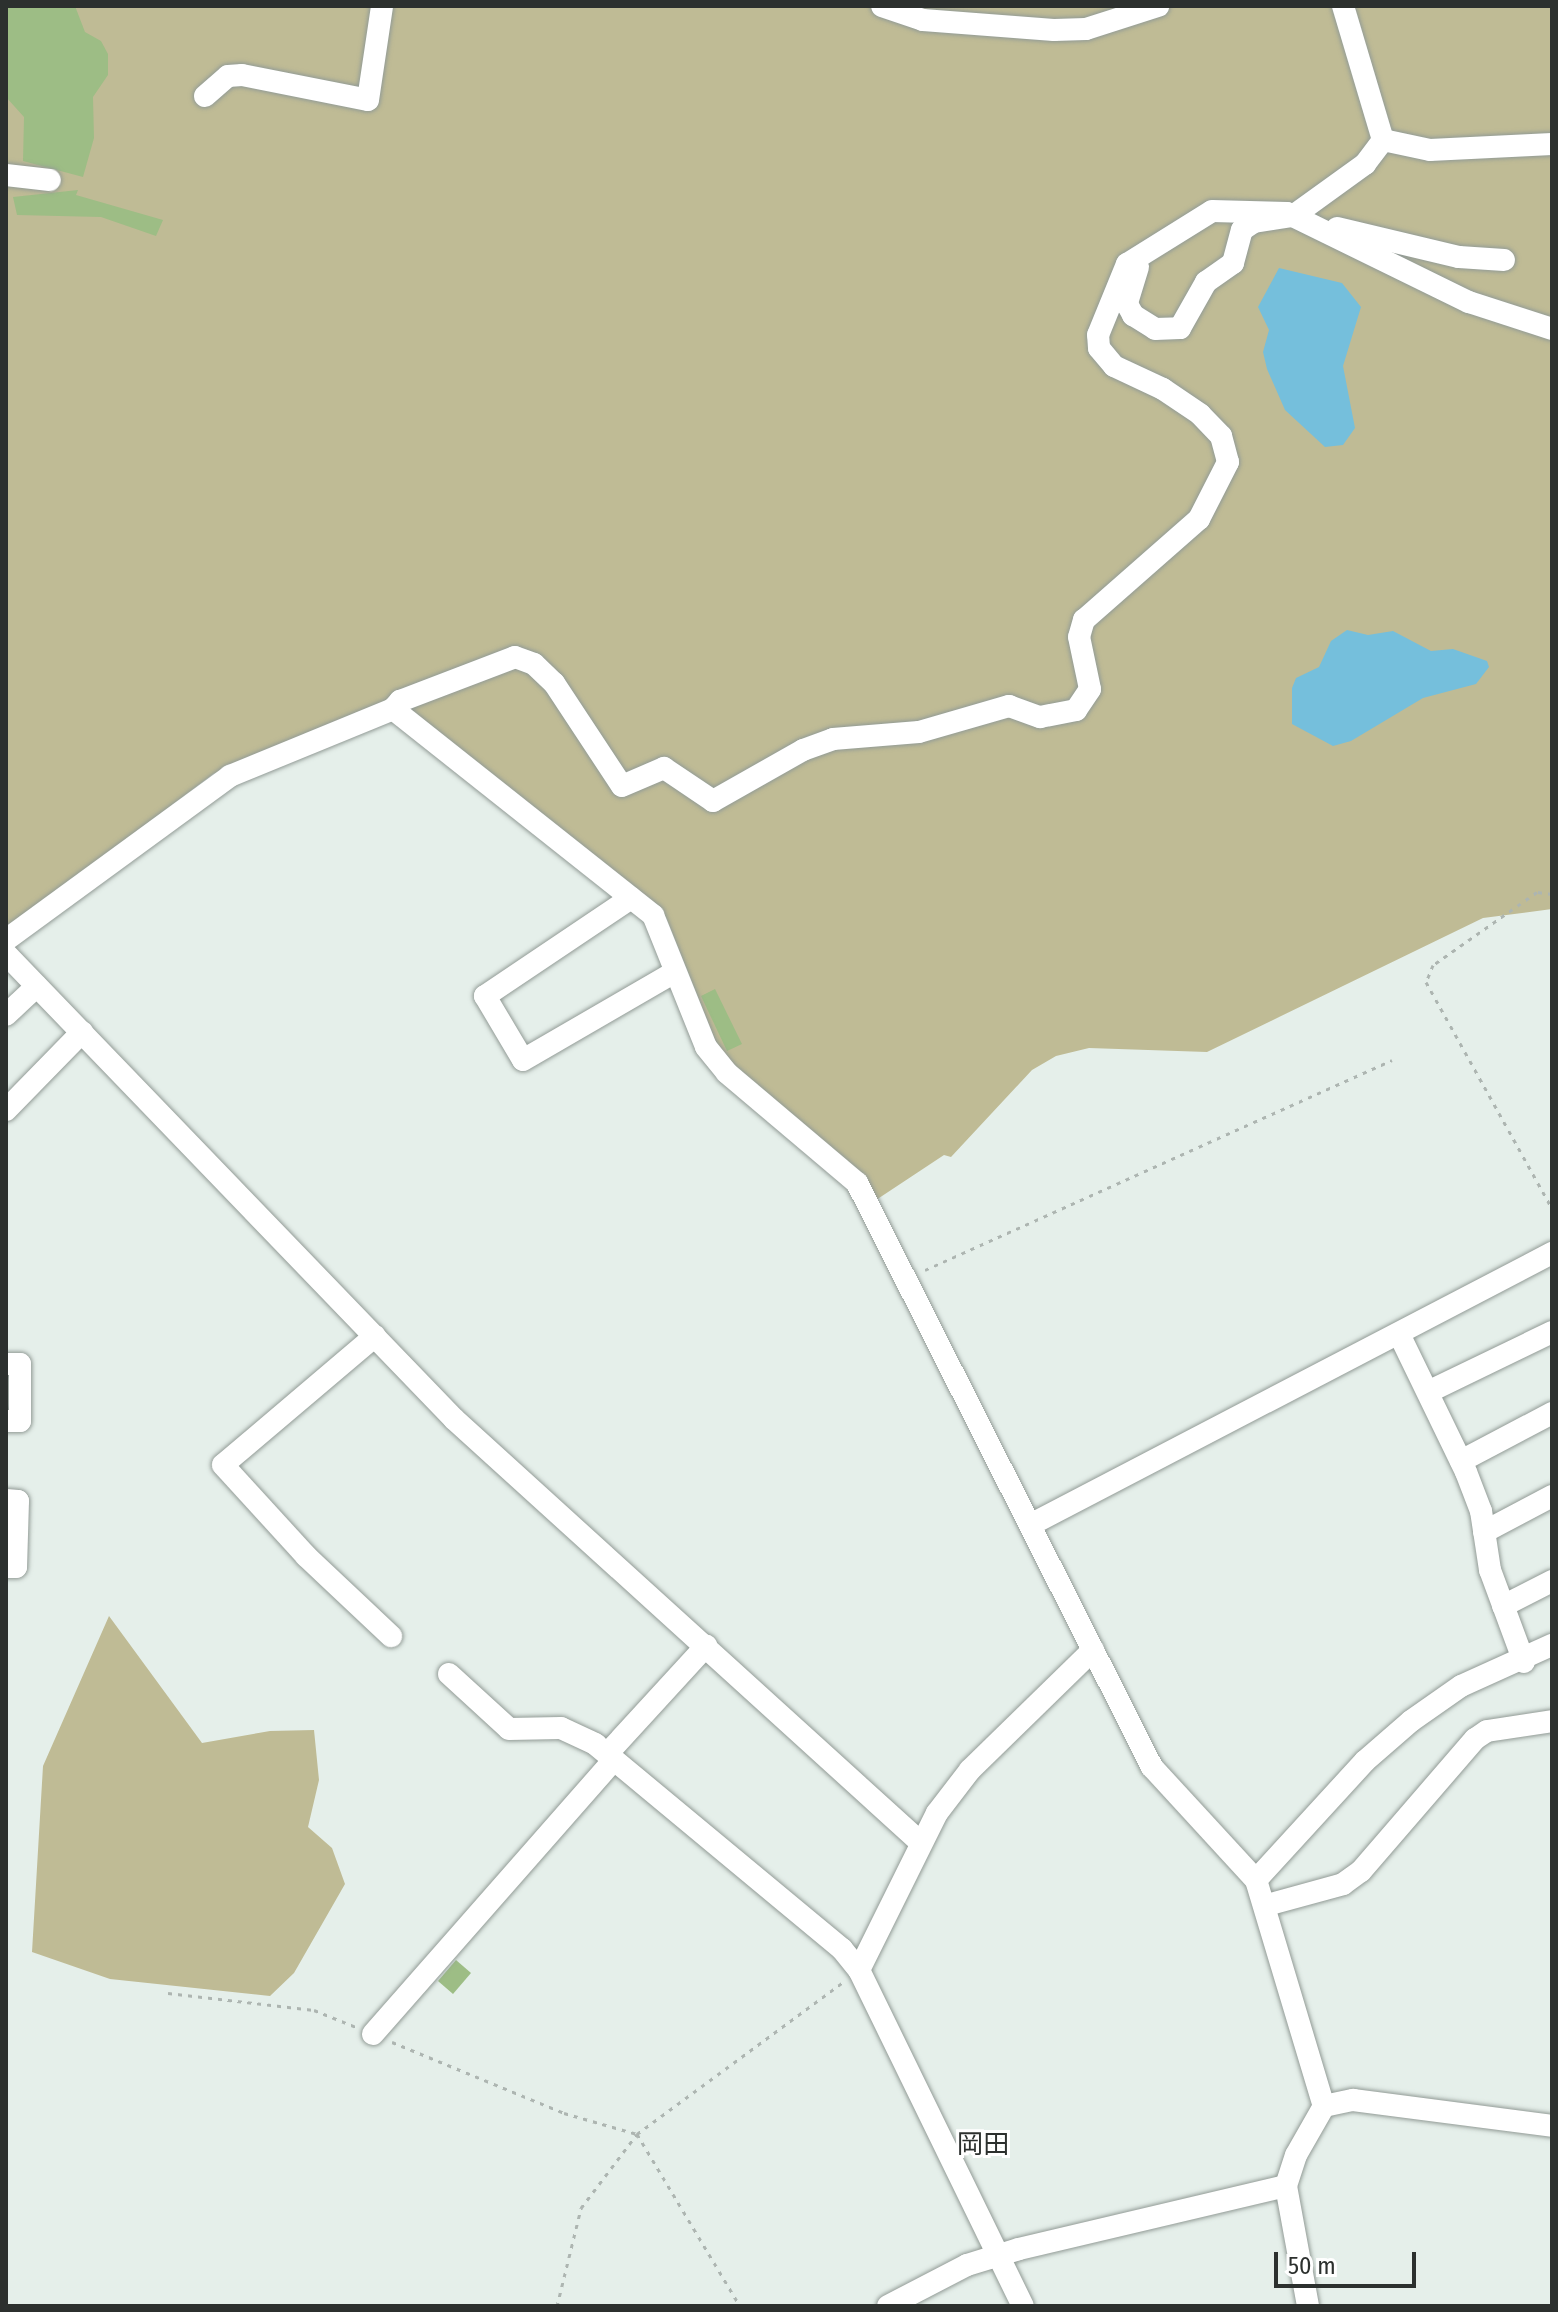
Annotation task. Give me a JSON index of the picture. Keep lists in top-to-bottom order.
{
  "districts": ["岡田"],
  "scale_bar": "50 m"
}
